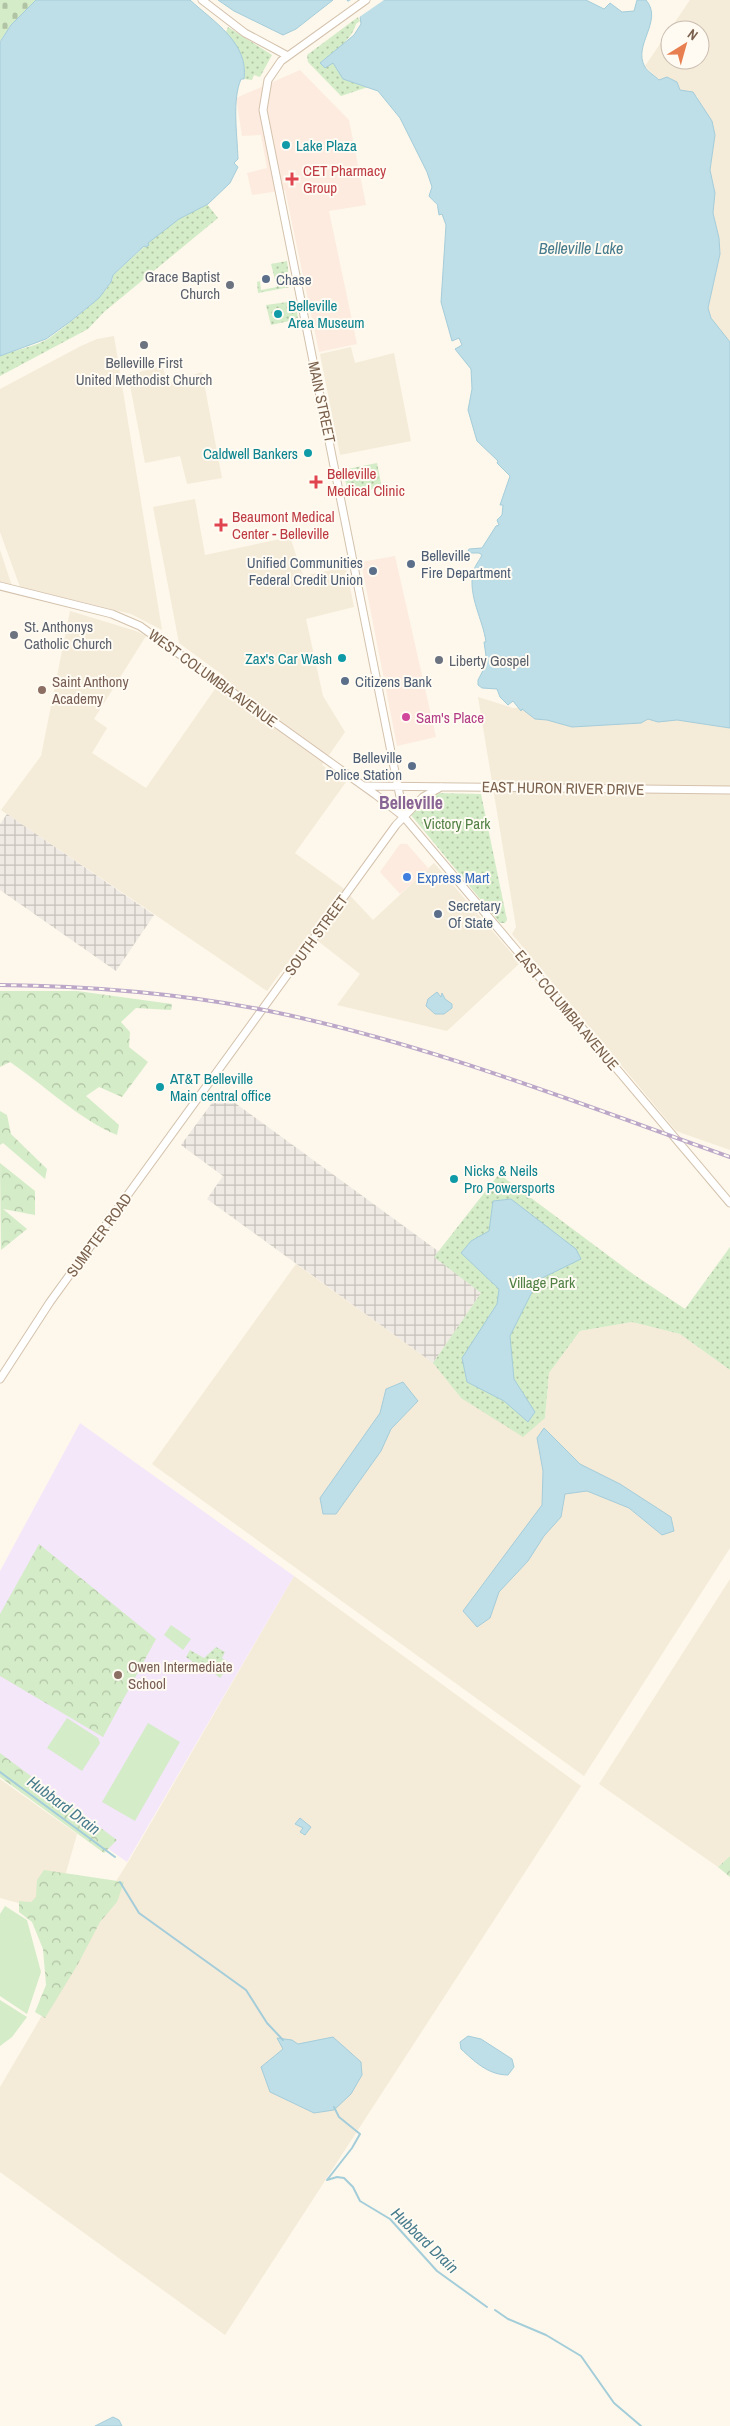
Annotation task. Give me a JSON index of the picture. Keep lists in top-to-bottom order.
{
  "streets": {
    "main road": [
      "MAIN STREET",
      "WEST COLUMBIA AVENUE",
      "EAST HURON RIVER DRIVE",
      "SOUTH STREET",
      "EAST COLUMBIA AVENUE",
      "SUMPTER ROAD"
    ]
  },
  "crossings": [
    ["MAIN STREET", "WEST COLUMBIA AVENUE"],
    ["MAIN STREET", "EAST HURON RIVER DRIVE"],
    ["MAIN STREET", "SOUTH STREET"],
    ["MAIN STREET", "EAST COLUMBIA AVENUE"],
    ["WEST COLUMBIA AVENUE", "EAST HURON RIVER DRIVE"],
    ["WEST COLUMBIA AVENUE", "SOUTH STREET"],
    ["WEST COLUMBIA AVENUE", "EAST COLUMBIA AVENUE"],
    ["EAST HURON RIVER DRIVE", "SOUTH STREET"],
    ["SOUTH STREET", "EAST COLUMBIA AVENUE"],
    ["SOUTH STREET", "SUMPTER ROAD"]
  ],
  "districts": ["Belleville"],
  "water": ["Belleville Lake", "Hubbard Drain"],
  "parks": ["Victory Park", "Village Park"],
  "places": {
    "other": [
      "Lake Plaza",
      "Chase",
      "Grace Baptist Church",
      "Belleville Area Museum",
      "Belleville First United Methodist Church",
      "Caldwell Bankers",
      "Belleville Fire Department",
      "Unified Communities Federal Credit Union",
      "St. Anthonys Catholic Church",
      "Zax's Car Wash",
      "Liberty Gospel",
      "Citizens Bank",
      "Saint Anthony Academy",
      "Sam's Place",
      "Belleville Police Station",
      "Express Mart",
      "Secretary Of State",
      "AT&T Belleville Main central office",
      "Nicks & Neils Pro Powersports",
      "Owen Intermediate School"
    ],
    "health": ["CET Pharmacy Group", "Belleville Medical Clinic", "Beaumont Medical Center - Belleville"]
  },
  "north": "top right"
}
